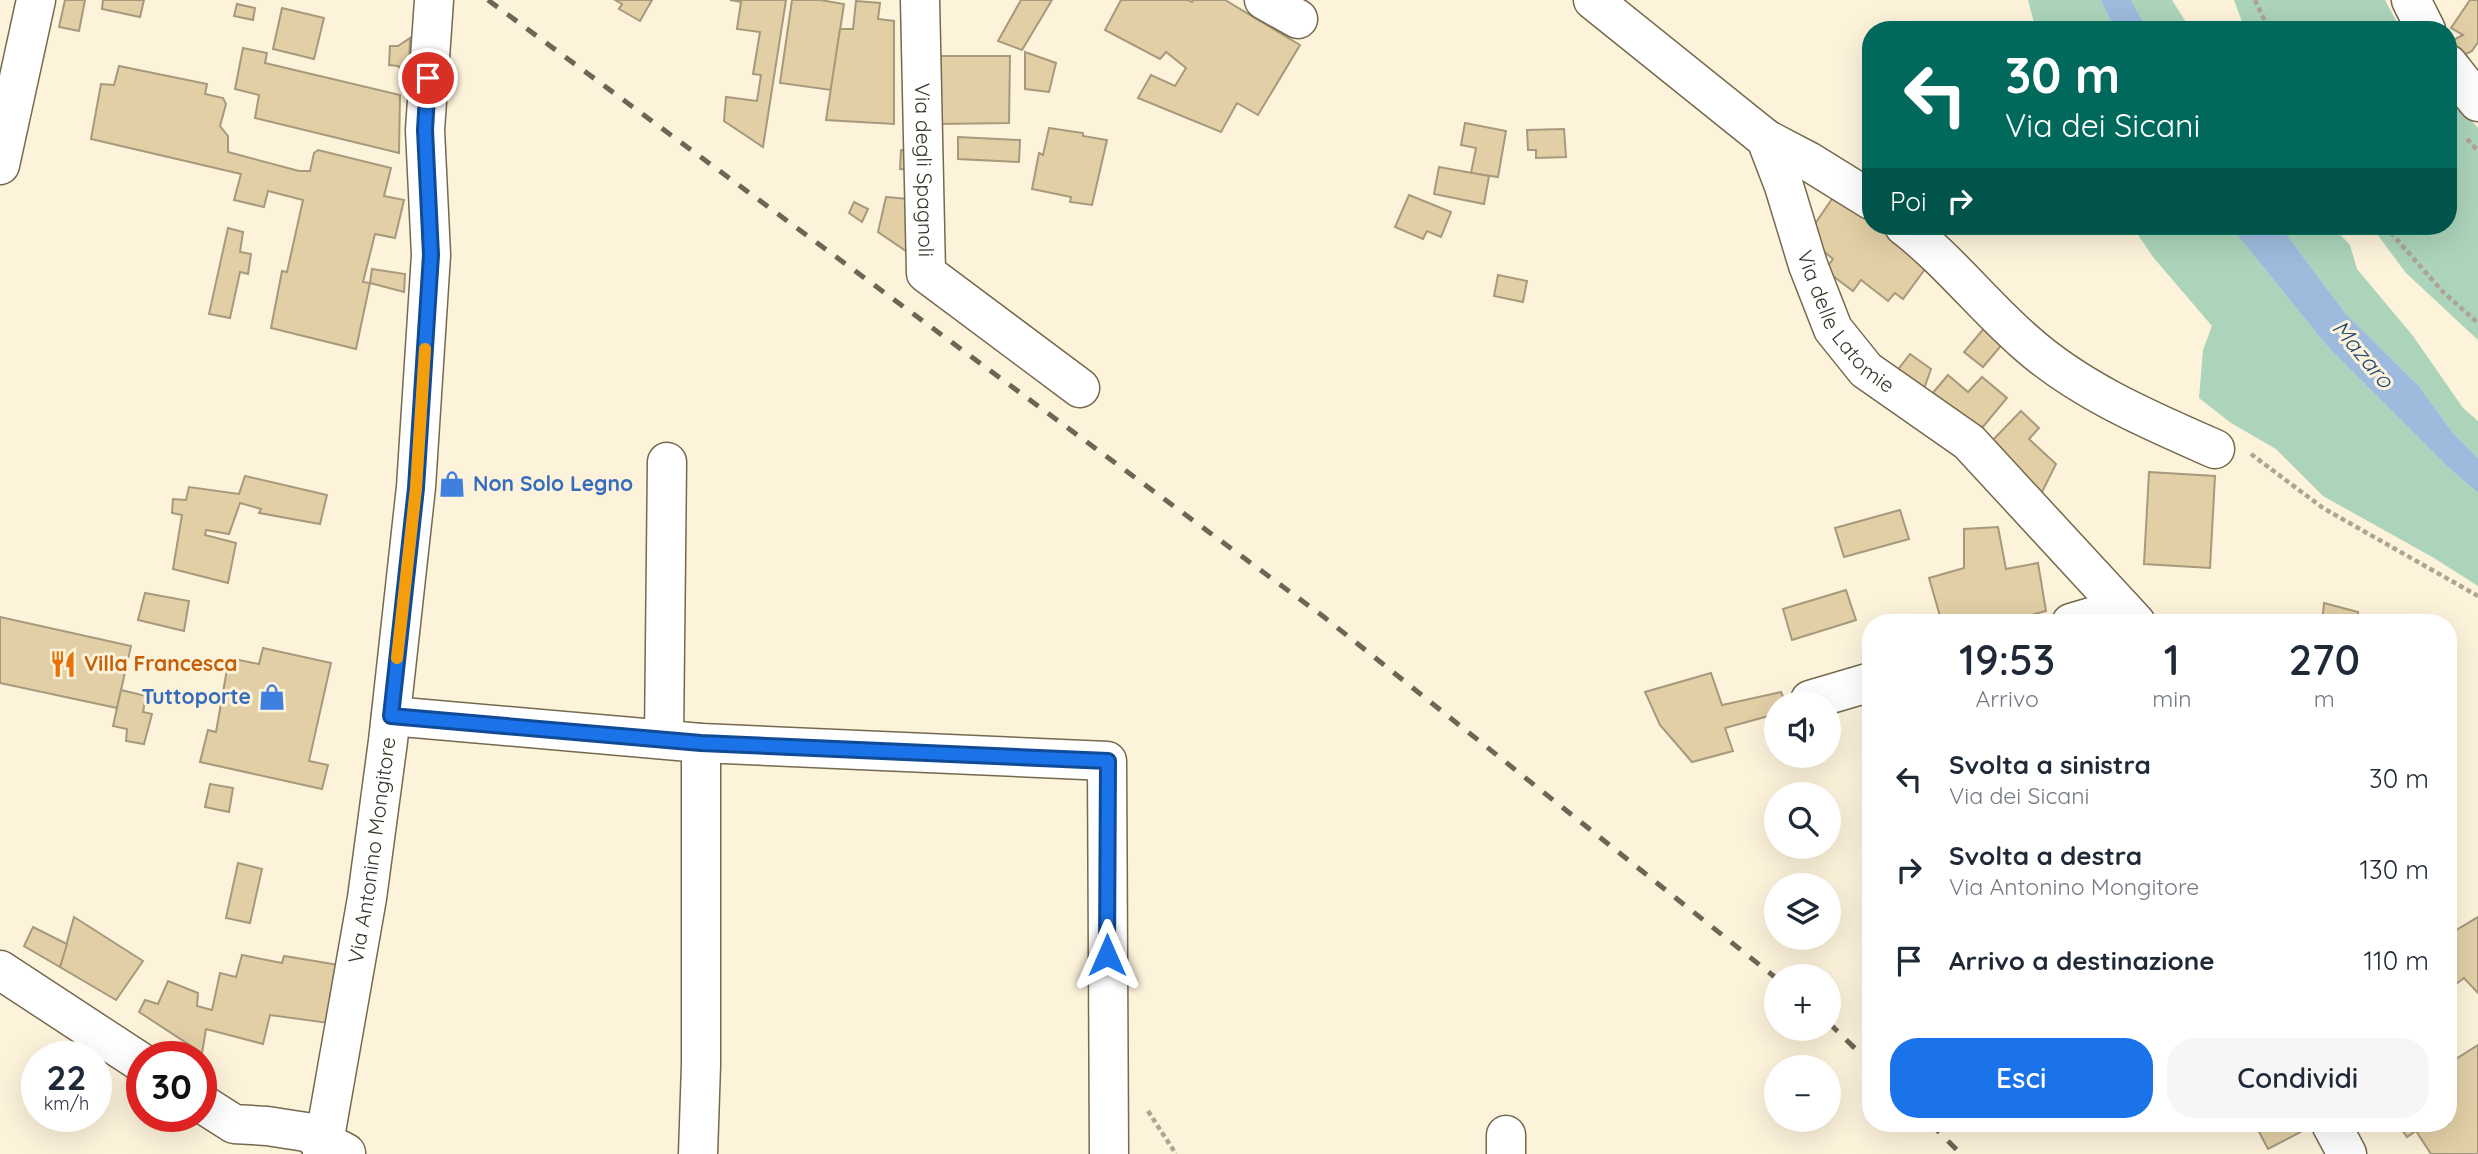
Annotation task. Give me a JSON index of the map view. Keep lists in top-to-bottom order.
{
  "streets": {
    "street": ["Via degli Spagnoli", "Via delle Latomie", "Via Antonino Mongitore"]
  },
  "water": ["Mazaro"],
  "places": {
    "shop": ["Non Solo Legno", "Tuttoporte"],
    "restaurant": ["Villa Francesca"]
  },
  "page": {
    "turn": ["30 m", "Via dei Sicani"],
    "then": "Poi",
    "eta": [
      "19:53",
      "Arrivo",
      "1",
      "min",
      "270",
      "m"
    ],
    "map_buttons": ["+", "−"],
    "list": [
      {
        "name": "Svolta a sinistra",
        "note": "Via dei Sicani",
        "value": "30 m"
      },
      {
        "name": "Svolta a destra",
        "note": "Via Antonino Mongitore",
        "value": "130 m"
      },
      {
        "name": "Arrivo a destinazione",
        "value": "110 m"
      }
    ],
    "buttons": ["Esci", "Condividi"],
    "speed": "22 km/h",
    "limit": "30"
  }
}
